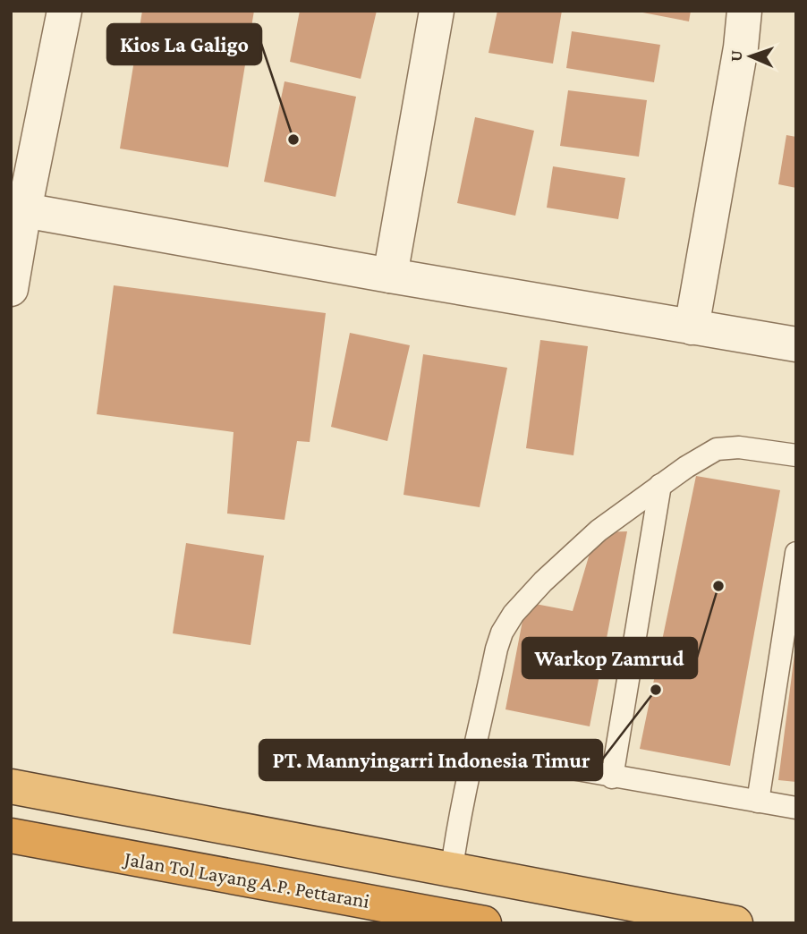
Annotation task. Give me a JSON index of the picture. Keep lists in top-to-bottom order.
{
  "streets": {
    "highway": ["Jalan Tol Layang A.P. Pettarani"]
  },
  "places": ["Kios La Galigo", "Warkop Zamrud", "PT. Mannyingarri Indonesia Timur"],
  "north": "left"
}
